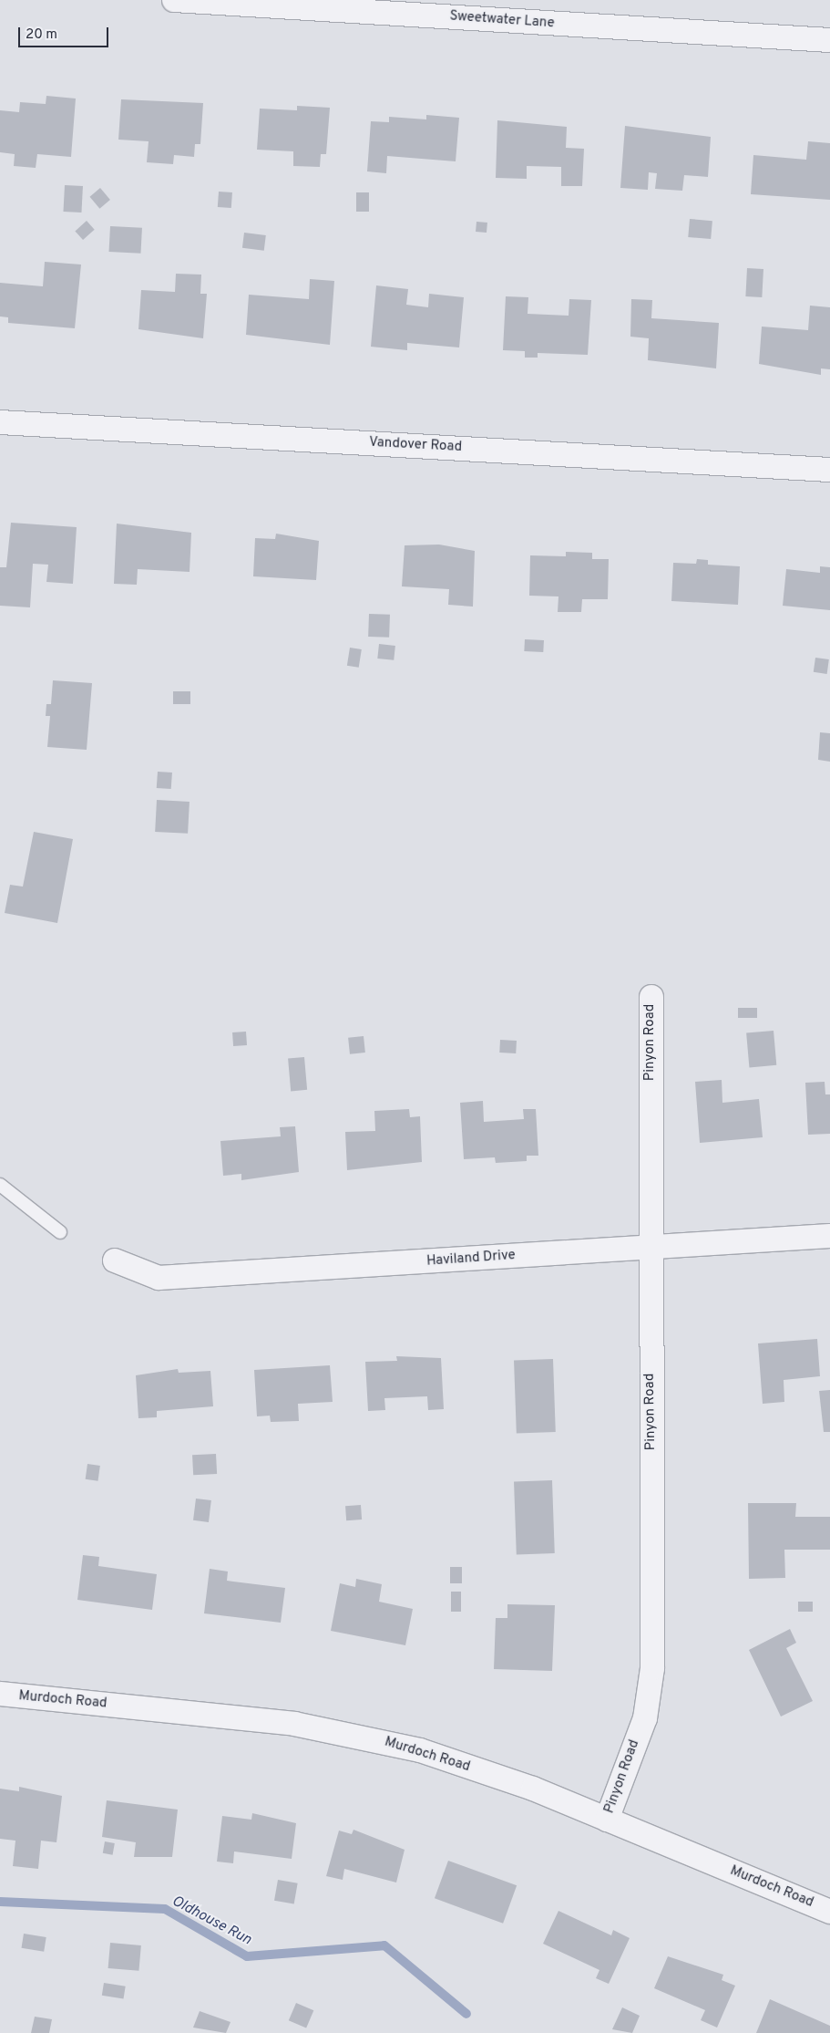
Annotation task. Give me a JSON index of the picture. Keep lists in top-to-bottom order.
{
  "streets": {
    "street": [
      "Sweetwater Lane",
      "Vandover Road",
      "Pinyon Road",
      "Haviland Drive",
      "Murdoch Road"
    ]
  },
  "crossings": [
    ["Pinyon Road", "Haviland Drive"],
    ["Pinyon Road", "Murdoch Road"]
  ],
  "water": ["Oldhouse Run"],
  "scale_bar": "20 m"
}
